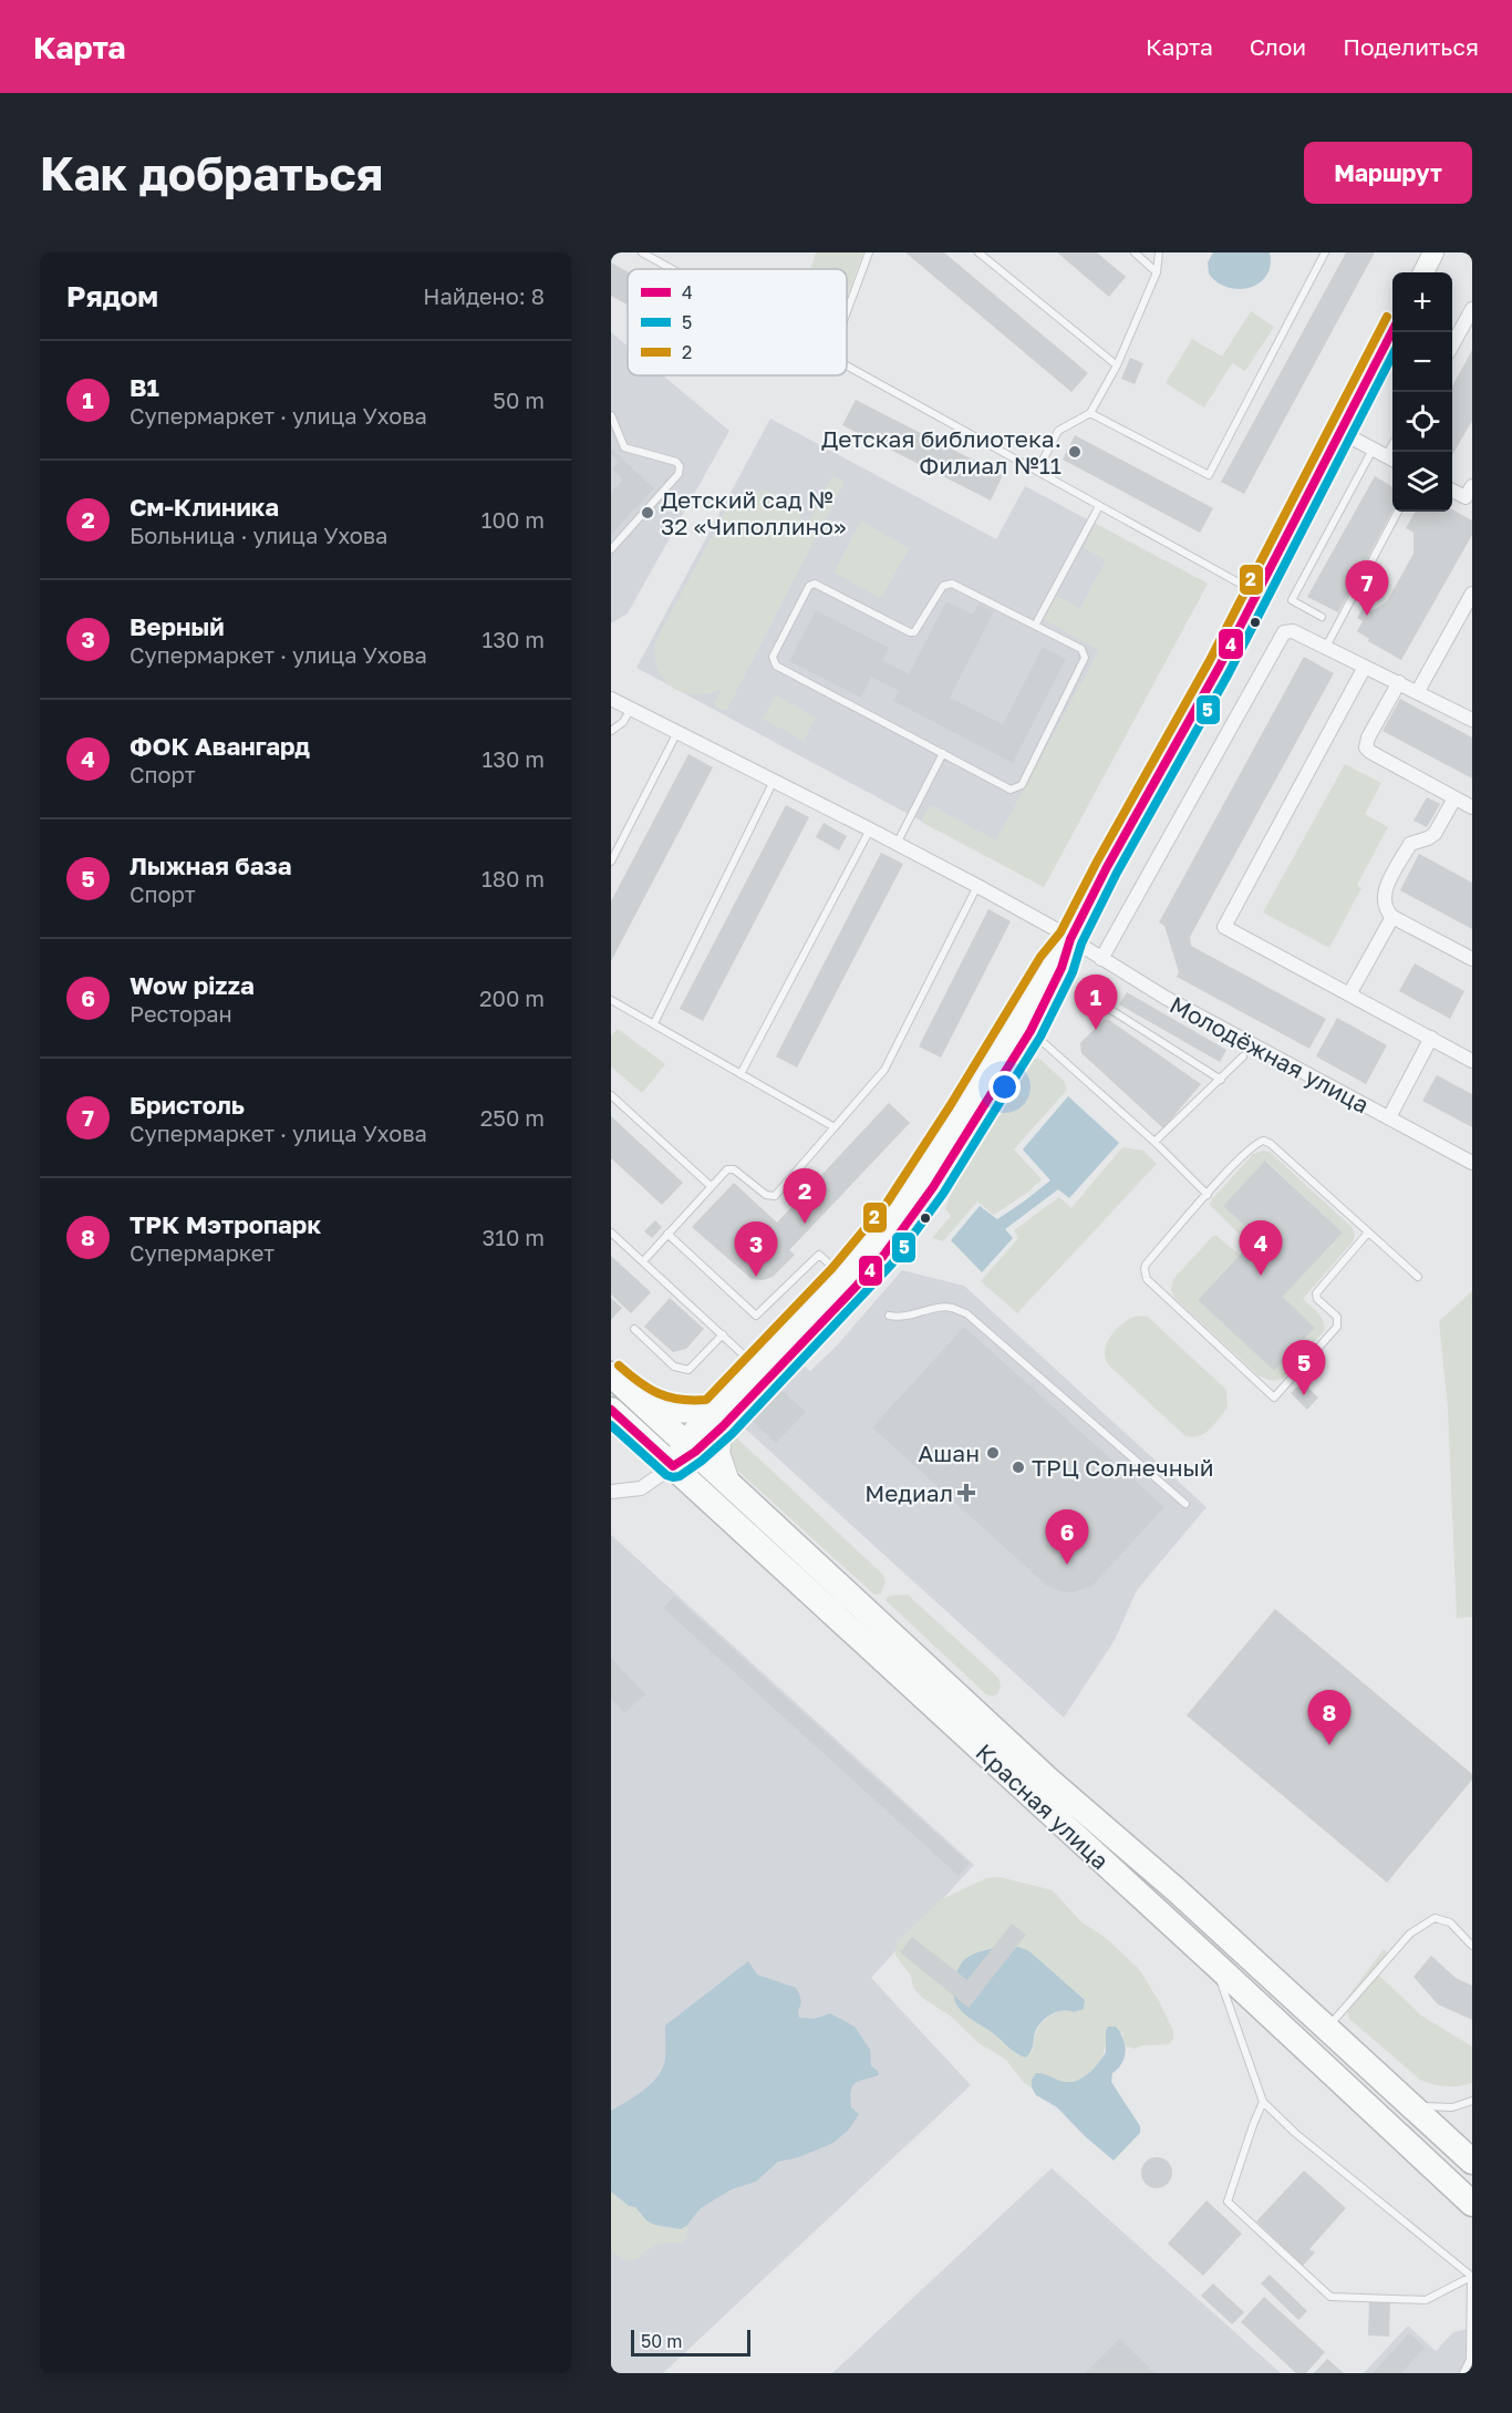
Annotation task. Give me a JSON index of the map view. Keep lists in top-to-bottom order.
{
  "streets": {
    "highway": ["Красная улица"],
    "street": ["Молодёжная улица"]
  },
  "places": {
    "other": [
      "Детская библиотека. Филиал №11",
      "Детский сад № 32 «Чиполлино»",
      "Ашан",
      "ТРЦ Солнечный"
    ],
    "health": ["Медиал"]
  },
  "lines": ["transit line 2", "transit line 4", "transit line 5"],
  "legend": ["4", "5", "2"],
  "scale_bar": "50 m",
  "page": {
    "header": "Карта",
    "nav": ["Карта", "Слои", "Поделиться"],
    "buttons": "Маршрут",
    "title": "Как добраться",
    "heading": ["Рядом", "Найдено: 8"],
    "map_buttons": ["+", "−"],
    "list": [
      {
        "mark": "1",
        "name": "В1",
        "note": "Супермаркет · улица Ухова",
        "value": "50 m"
      },
      {
        "mark": "2",
        "name": "См-Клиника",
        "note": "Больница · улица Ухова",
        "value": "100 m"
      },
      {
        "mark": "3",
        "name": "Верный",
        "note": "Супермаркет · улица Ухова",
        "value": "130 m"
      },
      {
        "mark": "4",
        "name": "ФОК Авангард",
        "note": "Спорт",
        "value": "130 m"
      },
      {
        "mark": "5",
        "name": "Лыжная база",
        "note": "Спорт",
        "value": "180 m"
      },
      {
        "mark": "6",
        "name": "Wow pizza",
        "note": "Ресторан",
        "value": "200 m"
      },
      {
        "mark": "7",
        "name": "Бристоль",
        "note": "Супермаркет · улица Ухова",
        "value": "250 m"
      },
      {
        "mark": "8",
        "name": "ТРК Мэтропарк",
        "note": "Супермаркет",
        "value": "310 m"
      }
    ],
    "pins": [
      "7",
      "1",
      "2",
      "4",
      "3",
      "5",
      "6",
      "8"
    ],
    "scale": "50 m"
  }
}
